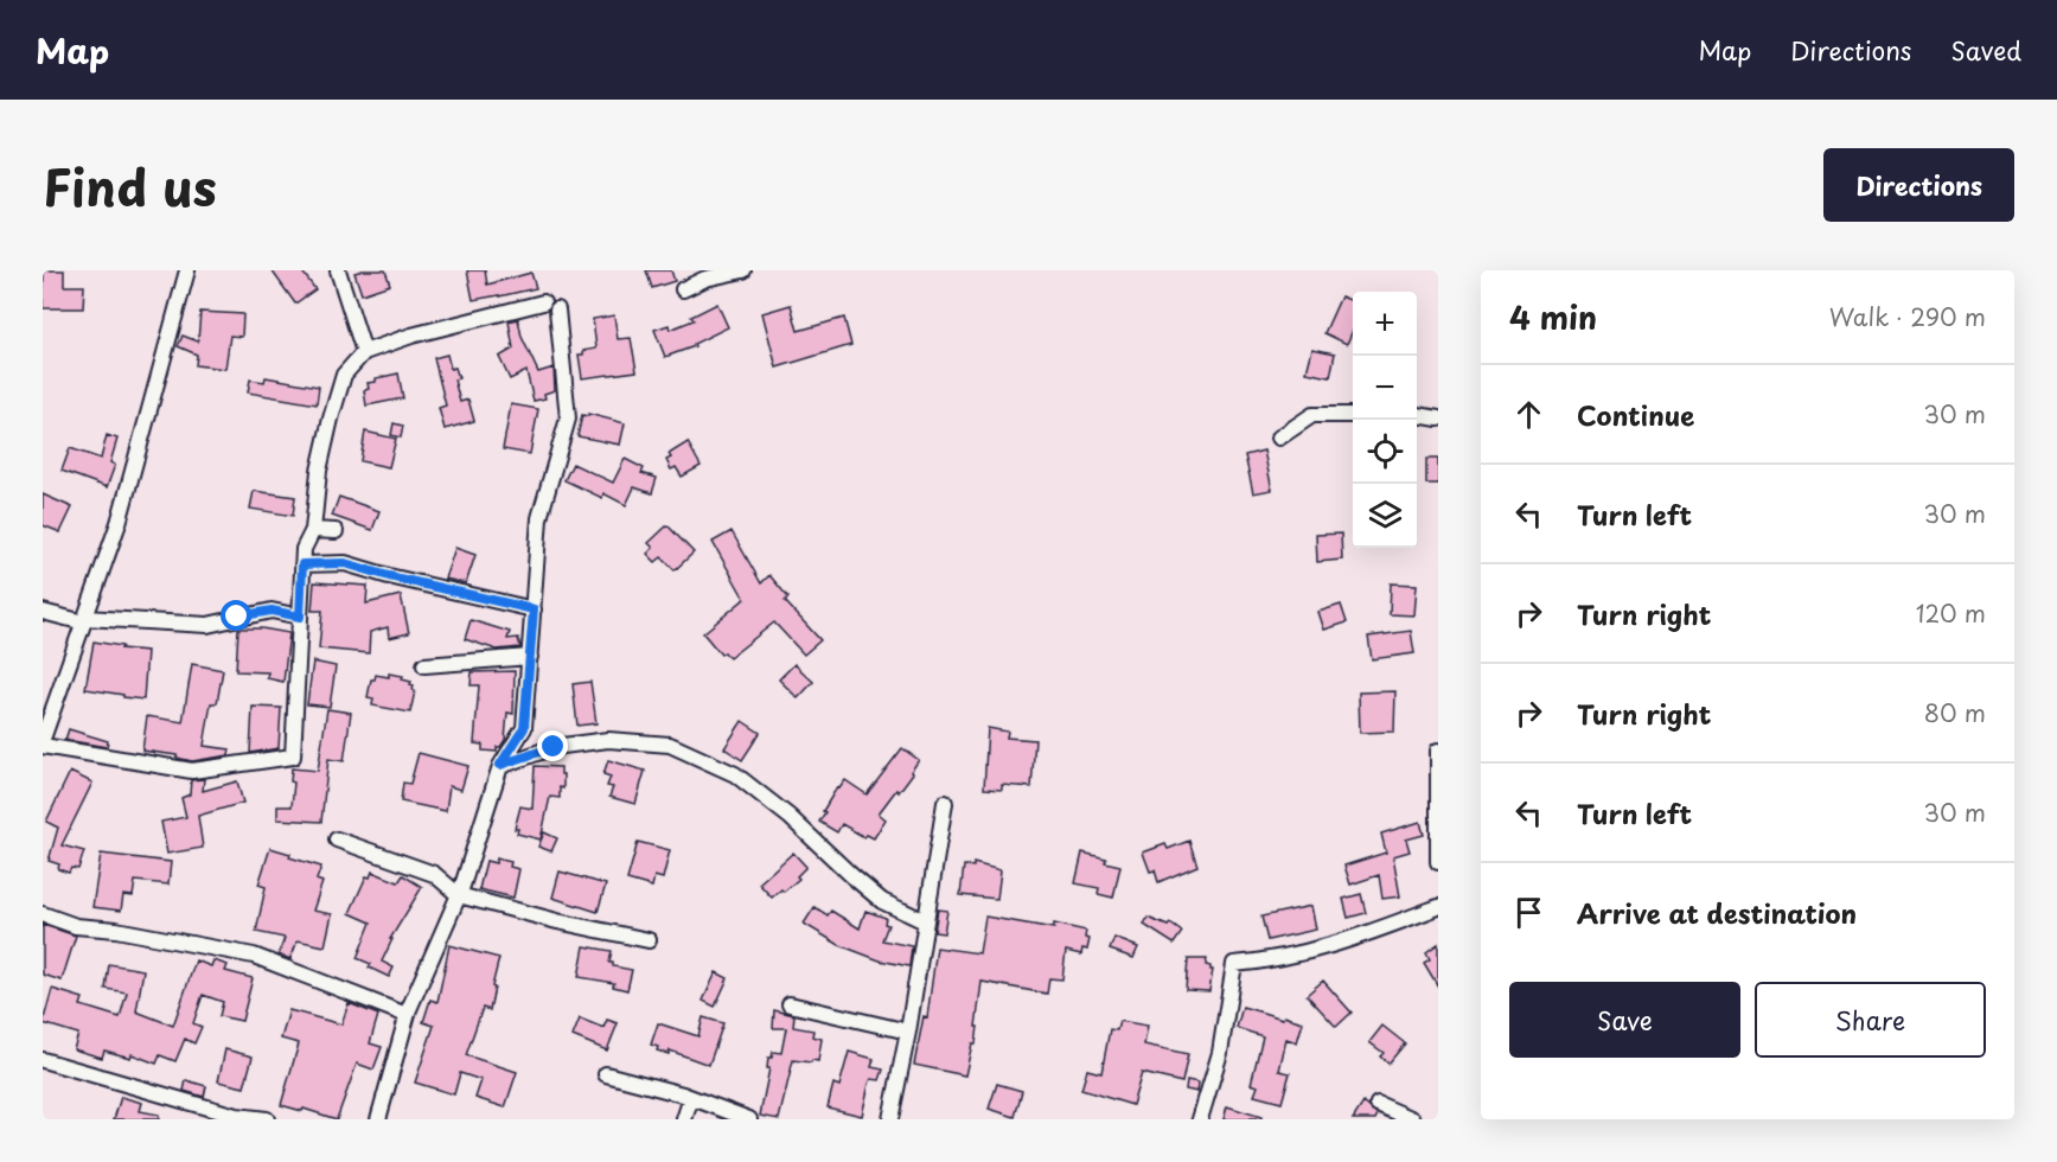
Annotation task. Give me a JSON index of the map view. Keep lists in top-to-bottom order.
{
  "page": {
    "header": "Map",
    "nav": ["Map", "Directions", "Saved"],
    "title": "Find us",
    "buttons": [
      "Directions",
      ["Save", "Share"]
    ],
    "heading": ["4 min", "Walk · 290 m"],
    "map_buttons": ["+", "−"],
    "list": [
      ["Continue", "30 m"],
      ["Turn left", "30 m"],
      ["Turn right", "120 m"],
      ["Turn right", "80 m"],
      ["Turn left", "30 m"],
      "Arrive at destination"
    ]
  }
}
